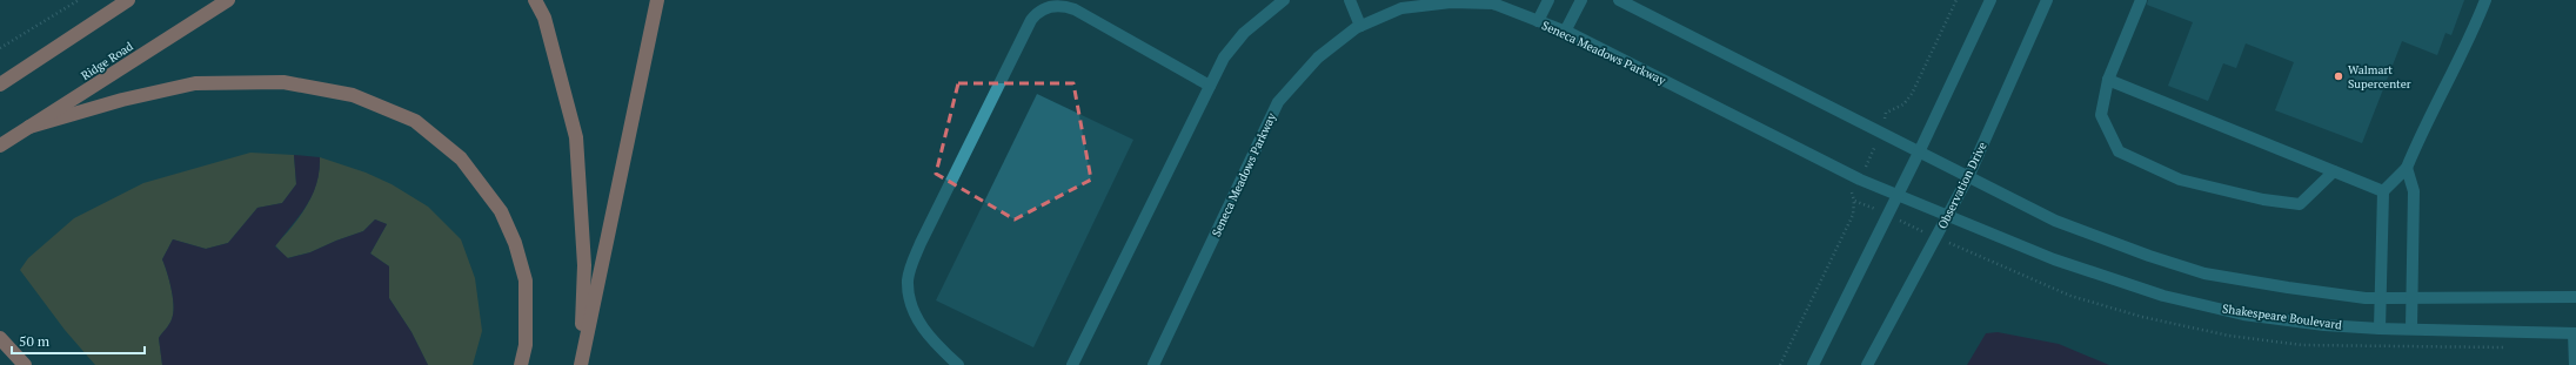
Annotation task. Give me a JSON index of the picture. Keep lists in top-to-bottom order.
{
  "streets": {
    "highway": ["Ridge Road"],
    "street": ["Seneca Meadows Parkway", "Observation Drive", "Shakespeare Boulevard"]
  },
  "crossings": [
    ["Seneca Meadows Parkway", "Observation Drive"],
    ["Seneca Meadows Parkway", "Shakespeare Boulevard"],
    ["Observation Drive", "Shakespeare Boulevard"]
  ],
  "places": ["Walmart Supercenter"],
  "scale_bar": "50 m"
}
